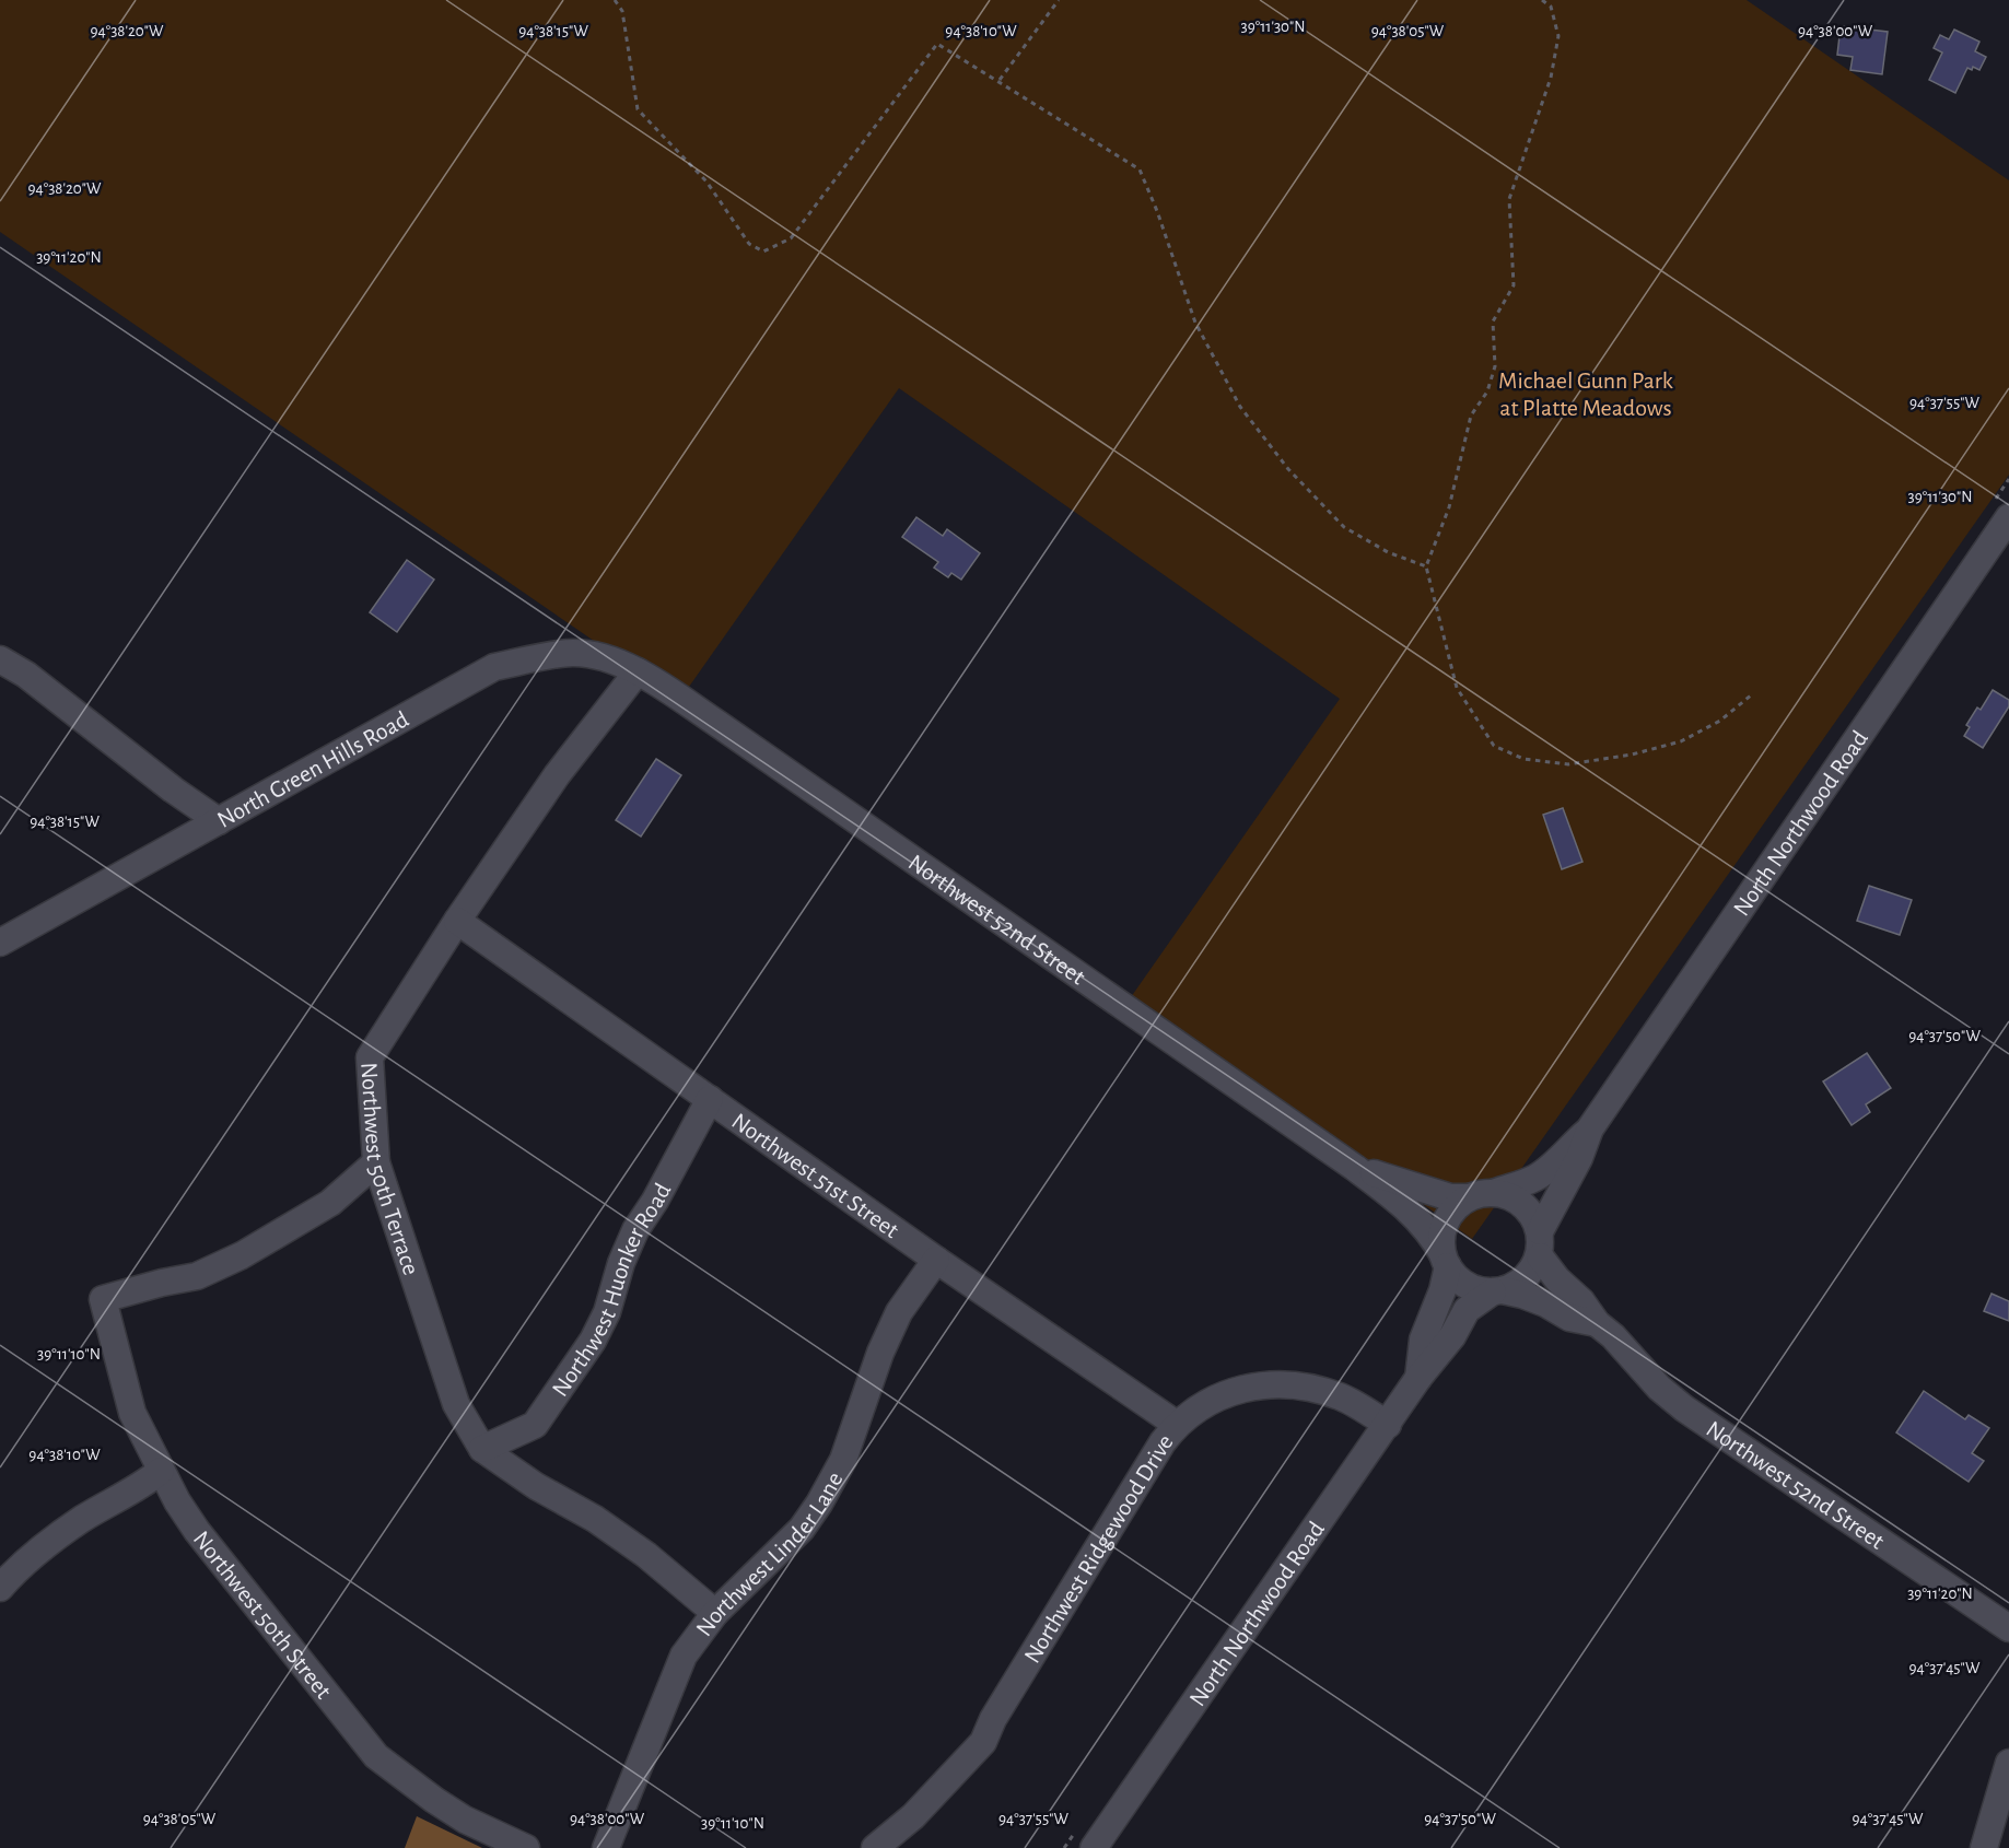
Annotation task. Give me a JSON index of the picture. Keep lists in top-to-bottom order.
{
  "streets": {
    "street": [
      "North Green Hills Road",
      "North Northwood Road",
      "Northwest 52nd Street",
      "Northwest 50th Terrace",
      "Northwest 51st Street",
      "Northwest Huonker Road",
      "Northwest Ridgewood Drive",
      "Northwest Linder Lane",
      "Northwest 50th Street"
    ]
  },
  "crossings": [
    ["North Green Hills Road", "Northwest 52nd Street"],
    ["North Green Hills Road", "Northwest 50th Terrace"],
    ["North Northwood Road", "Northwest 52nd Street"],
    ["North Northwood Road", "Northwest Ridgewood Drive"],
    ["Northwest 52nd Street", "Northwest 50th Terrace"],
    ["Northwest 50th Terrace", "Northwest 51st Street"],
    ["Northwest 50th Terrace", "Northwest Huonker Road"],
    ["Northwest 50th Terrace", "Northwest Linder Lane"],
    ["Northwest 50th Terrace", "Northwest 50th Street"],
    ["Northwest 51st Street", "Northwest Huonker Road"],
    ["Northwest 51st Street", "Northwest Ridgewood Drive"],
    ["Northwest 51st Street", "Northwest Linder Lane"]
  ],
  "parks": ["Michael Gunn Park at Platte Meadows"],
  "coordinates": [
    "39°11'30\"N",
    "94°38'20\"W",
    "94°38'10\"W",
    "94°38'05\"W",
    "94°38'00\"W",
    "94°38'15\"W",
    "39°11'20\"N",
    "94°37'55\"W",
    "94°37'50\"W",
    "39°11'10\"N",
    "94°37'45\"W"
  ]
}
